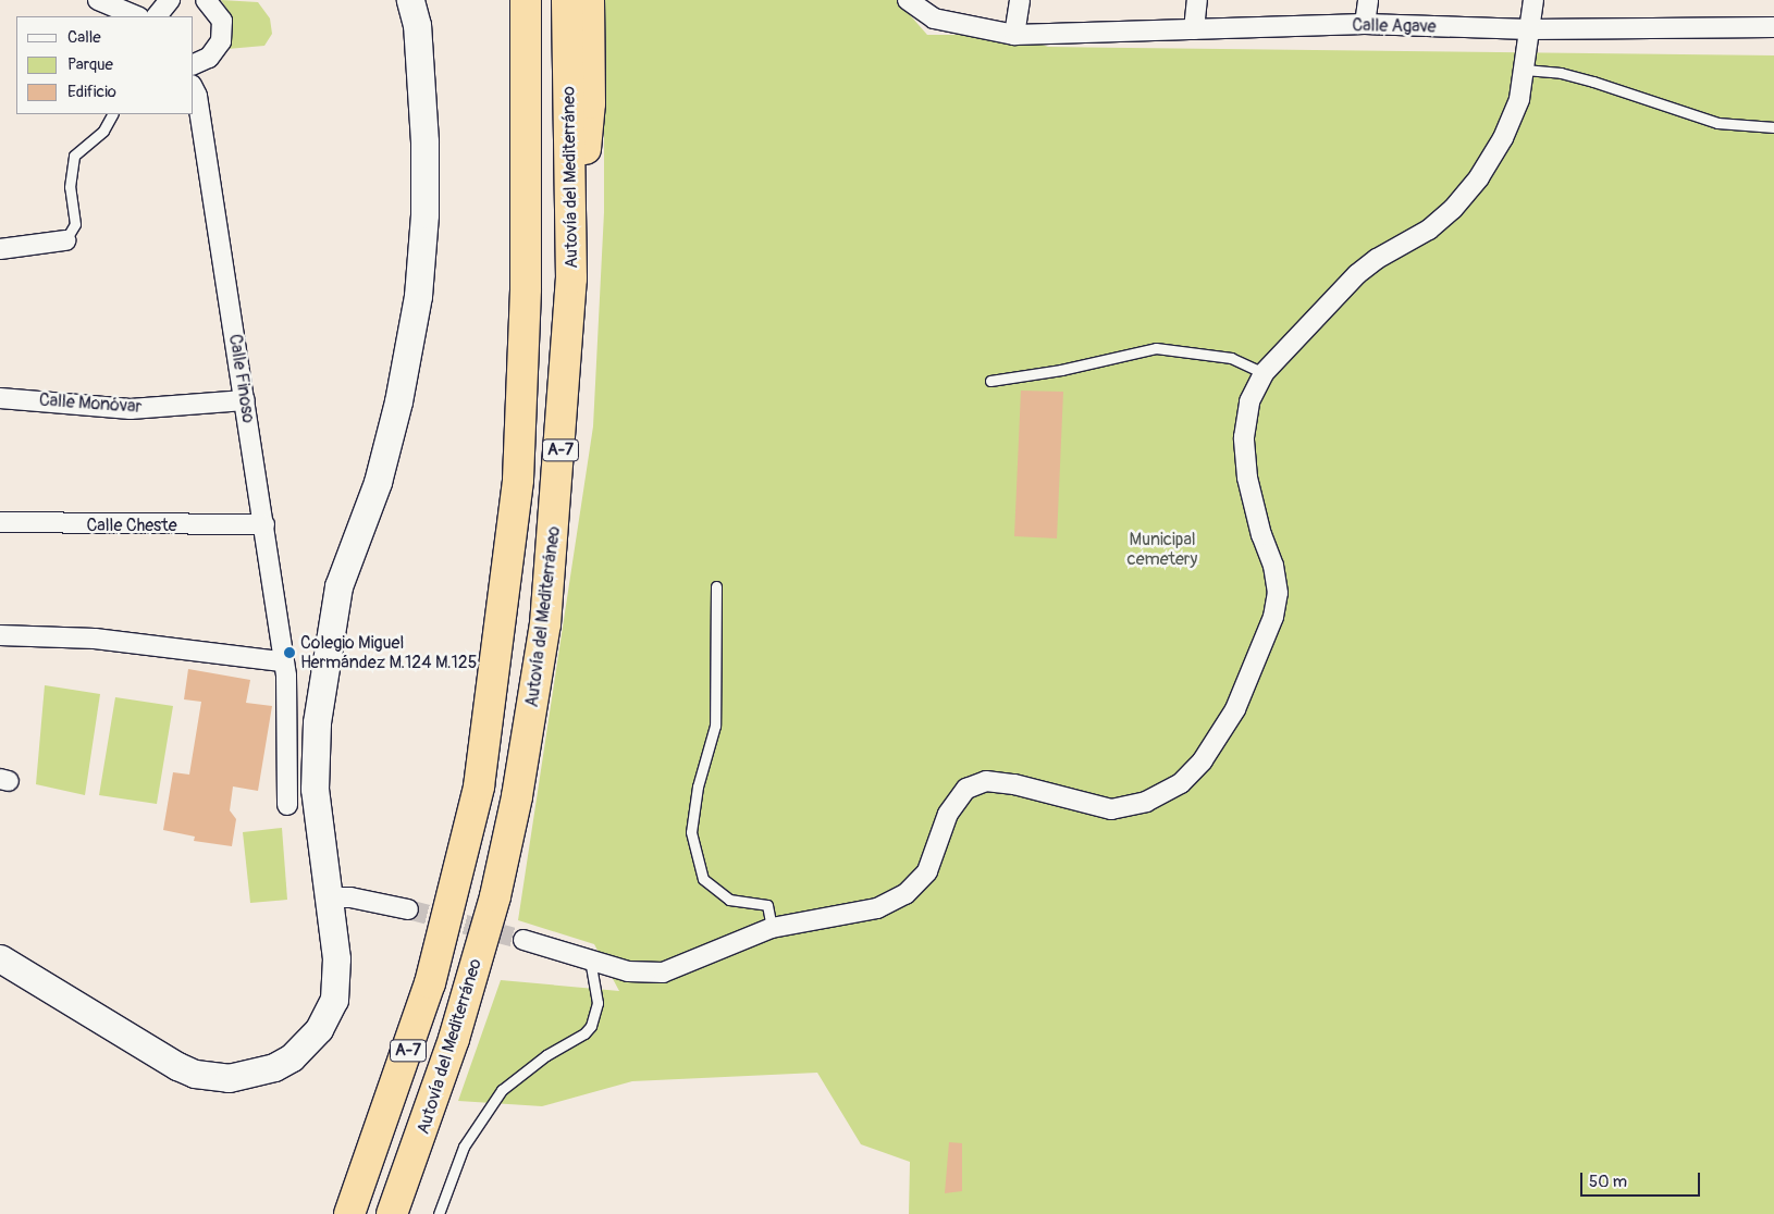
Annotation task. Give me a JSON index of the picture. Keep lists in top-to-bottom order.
{
  "streets": {
    "highway": ["Autovía del Mediterráneo", "A-7"],
    "street": [
      "Calle Agave",
      "Calle Finoso",
      "Calle Monóvar",
      "Calle Cheste"
    ]
  },
  "crossings": [
    ["Calle Finoso", "Calle Monóvar"],
    ["Calle Finoso", "Calle Cheste"]
  ],
  "parks": ["Municipal cemetery"],
  "places": ["Colegio Miguel Hermández M.124 M.125"],
  "legend": ["Calle", "Parque", "Edificio"],
  "scale_bar": "50 m"
}
